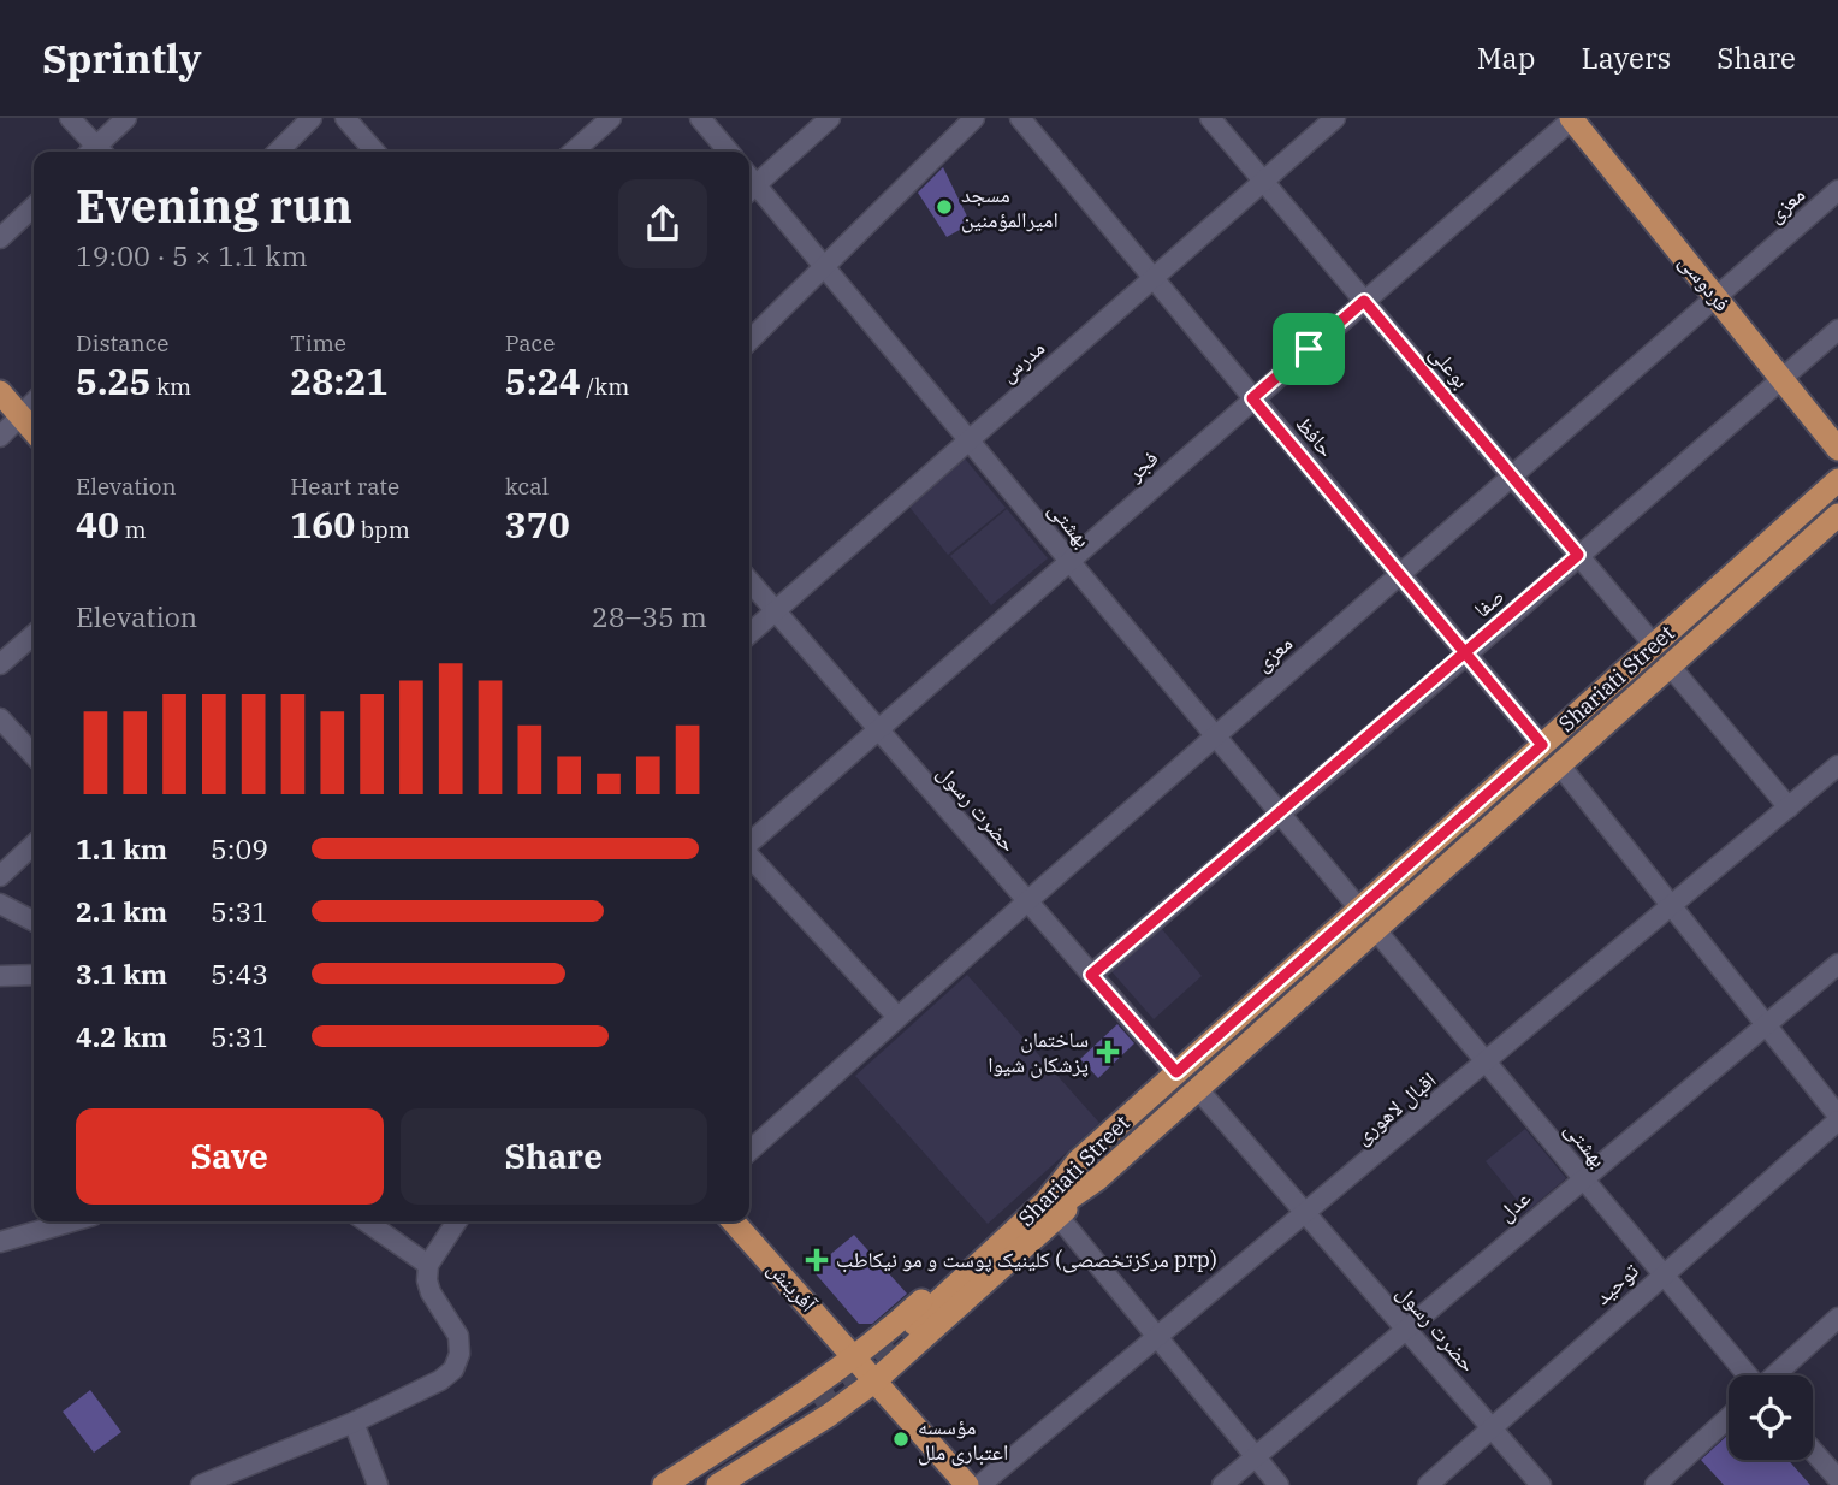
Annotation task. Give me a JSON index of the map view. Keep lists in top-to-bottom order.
{
  "streets": {
    "main road": ["فردوسی", "Shariati Street", "آفرینش"],
    "street": [
      "معزی",
      "مدرس",
      "بوعلی",
      "حافظ",
      "فجر",
      "بهشتی",
      "صفا",
      "حضرت رسول",
      "اقبال لاهوری",
      "عدل",
      "توحید"
    ]
  },
  "crossings": [
    ["معزی", "فردوسی"],
    ["معزی", "بوعلی"],
    ["معزی", "حافظ"],
    ["معزی", "بهشتی"],
    ["معزی", "حضرت رسول"],
    ["فردوسی", "فجر"],
    ["فردوسی", "صفا"],
    ["مدرس", "بوعلی"],
    ["مدرس", "حافظ"],
    ["مدرس", "بهشتی"],
    ["مدرس", "حضرت رسول"],
    ["بوعلی", "فجر"],
    ["بوعلی", "صفا"],
    ["بوعلی", "Shariati Street"],
    ["حافظ", "فجر"],
    ["حافظ", "صفا"],
    ["حافظ", "Shariati Street"],
    ["فجر", "بهشتی"],
    ["فجر", "حضرت رسول"],
    ["بهشتی", "صفا"],
    ["بهشتی", "Shariati Street"],
    ["بهشتی", "اقبال لاهوری"],
    ["بهشتی", "عدل"],
    ["بهشتی", "توحید"],
    ["صفا", "حضرت رسول"],
    ["Shariati Street", "حضرت رسول"],
    ["حضرت رسول", "اقبال لاهوری"],
    ["حضرت رسول", "عدل"],
    ["حضرت رسول", "توحید"]
  ],
  "places": {
    "other": ["مسجد امیرالمؤمنین", "مؤسسه اعتباری ملل"],
    "health": ["ساختمان پزشکان شیوا", "کلینیک پوست و مو نیکاطب (مرکزتخصصی prp)"]
  },
  "page": {
    "header": "Sprintly",
    "nav": ["Map", "Layers", "Share"],
    "heading": ["Evening run", "19:00 · 5 × 1.1 km"],
    "stats": [
      ["Distance", "5.25 km"],
      ["Time", "28:21"],
      ["Pace", "5:24 /km"],
      ["Elevation", "40 m"],
      ["Heart rate", "160 bpm"],
      ["kcal", "370"]
    ],
    "chart": ["Elevation", "28–35 m"],
    "list": [
      {
        "name": "1.1 km",
        "note": "5:09"
      },
      {
        "name": "2.1 km",
        "note": "5:31"
      },
      {
        "name": "3.1 km",
        "note": "5:43"
      },
      {
        "name": "4.2 km",
        "note": "5:31"
      }
    ],
    "buttons": ["Save", "Share"]
  }
}
